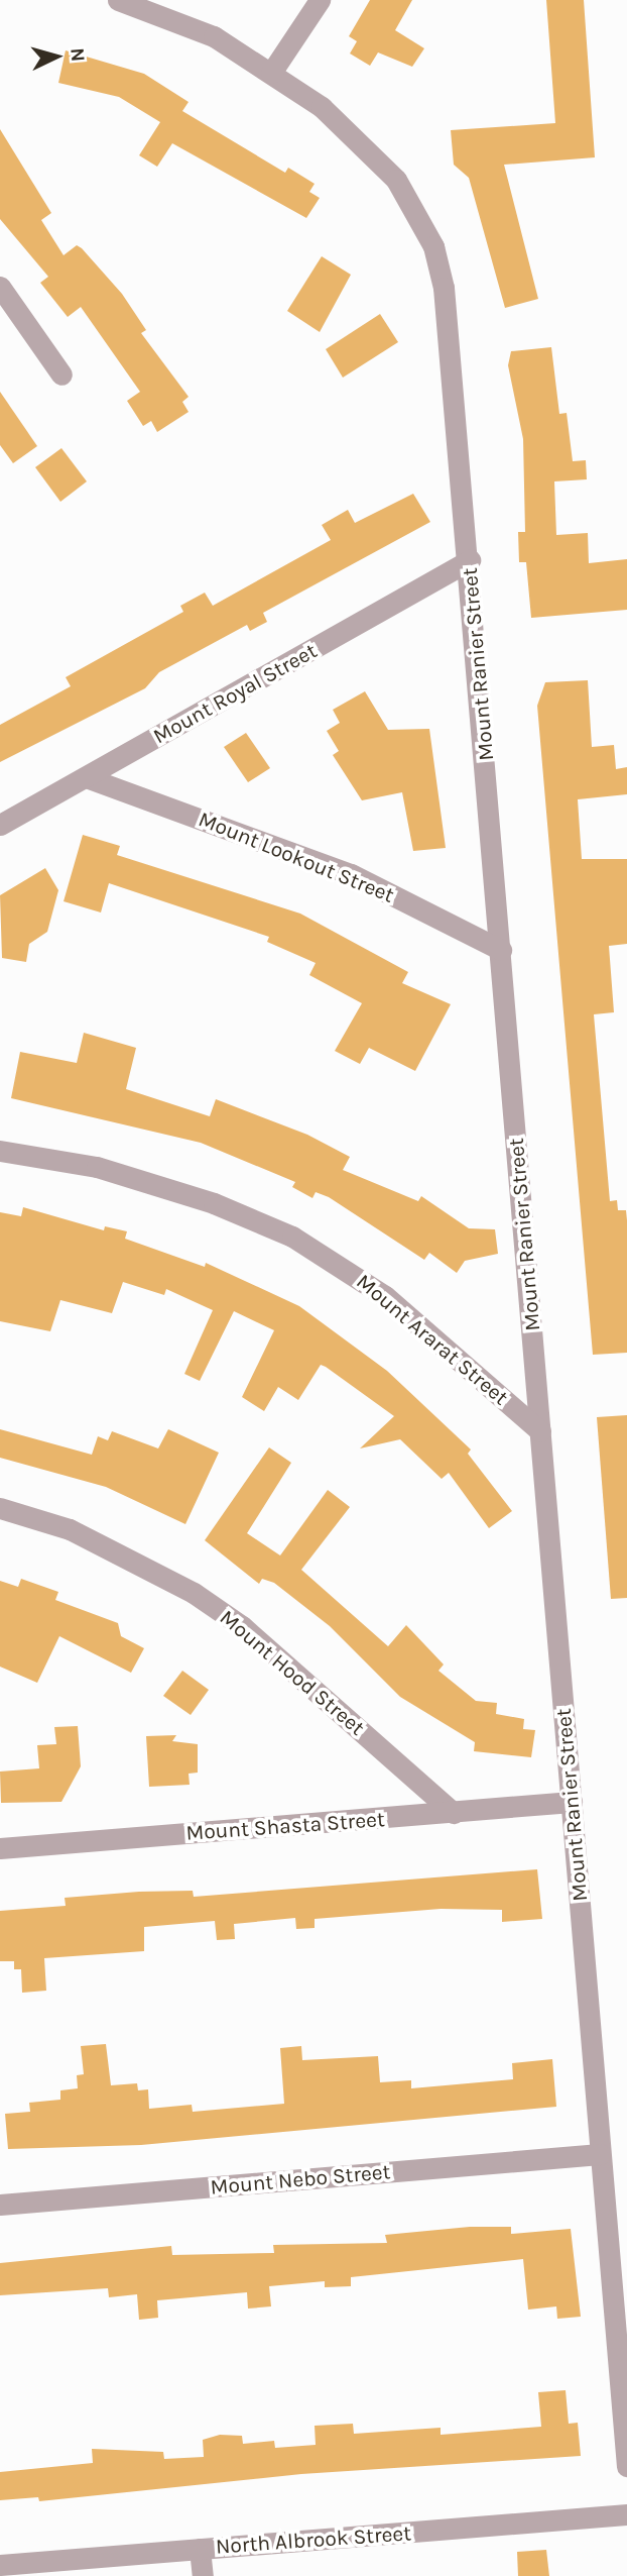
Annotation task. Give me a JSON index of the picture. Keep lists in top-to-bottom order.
{
  "streets": {
    "street": [
      "Mount Ranier Street",
      "Mount Royal Street",
      "Mount Lookout Street",
      "Mount Ararat Street",
      "Mount Hood Street",
      "Mount Shasta Street",
      "Mount Nebo Street",
      "North Albrook Street"
    ]
  },
  "crossings": [
    ["Mount Ranier Street", "Mount Royal Street"],
    ["Mount Ranier Street", "Mount Lookout Street"],
    ["Mount Ranier Street", "Mount Ararat Street"],
    ["Mount Ranier Street", "Mount Shasta Street"],
    ["Mount Ranier Street", "Mount Nebo Street"],
    ["Mount Royal Street", "Mount Lookout Street"],
    ["Mount Hood Street", "Mount Shasta Street"]
  ],
  "north": "right"
}
